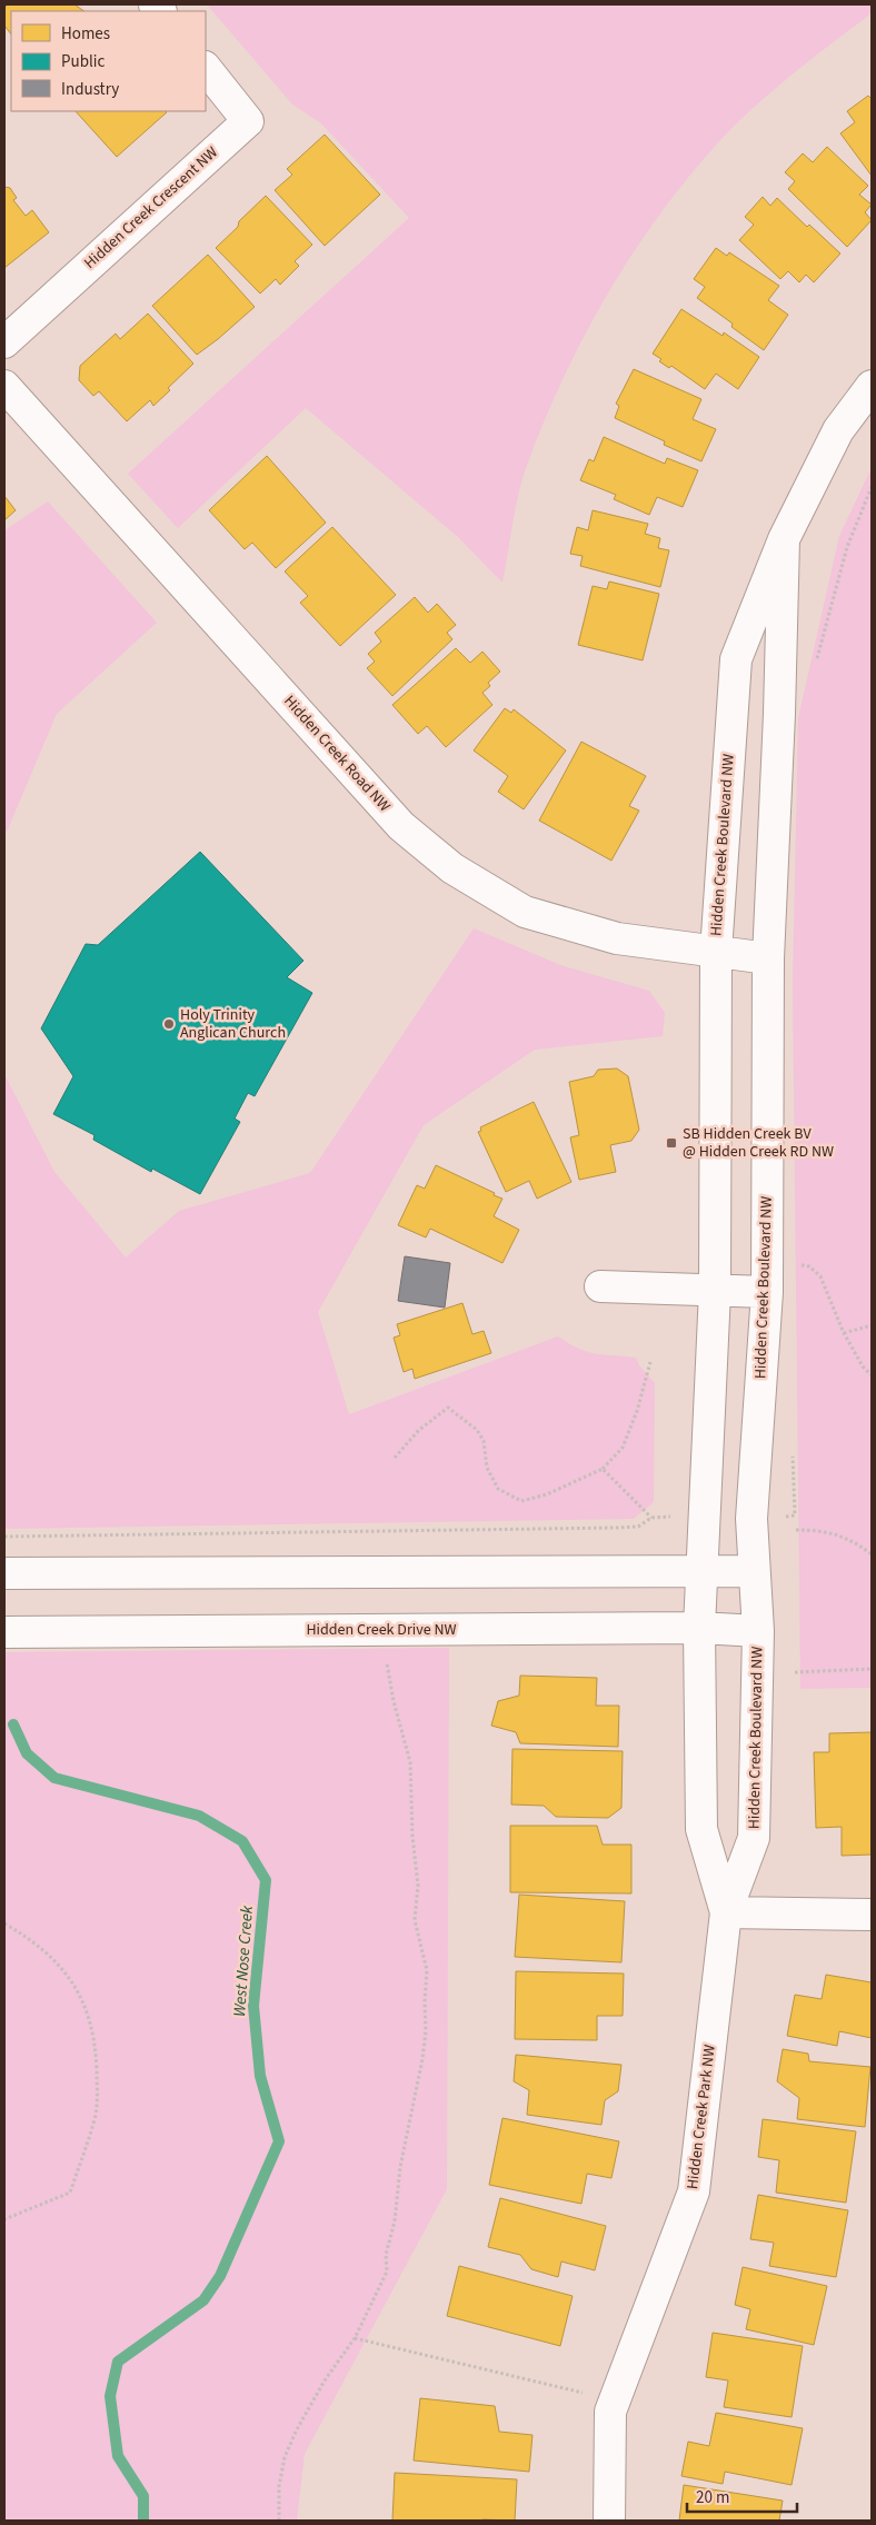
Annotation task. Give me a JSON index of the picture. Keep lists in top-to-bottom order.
{
  "streets": {
    "street": [
      "Hidden Creek Crescent NW",
      "Hidden Creek Road NW",
      "Hidden Creek Boulevard NW",
      "Hidden Creek Drive NW",
      "Hidden Creek Park NW"
    ]
  },
  "crossings": [
    ["Hidden Creek Road NW", "Hidden Creek Boulevard NW"],
    ["Hidden Creek Boulevard NW", "Hidden Creek Drive NW"],
    ["Hidden Creek Boulevard NW", "Hidden Creek Park NW"]
  ],
  "water": ["West Nose Creek"],
  "places": {
    "other": ["Holy Trinity Anglican Church"],
    "transit": ["SB Hidden Creek BV @ Hidden Creek RD NW"]
  },
  "legend": ["Homes", "Public", "Industry"],
  "scale_bar": "20 m"
}
